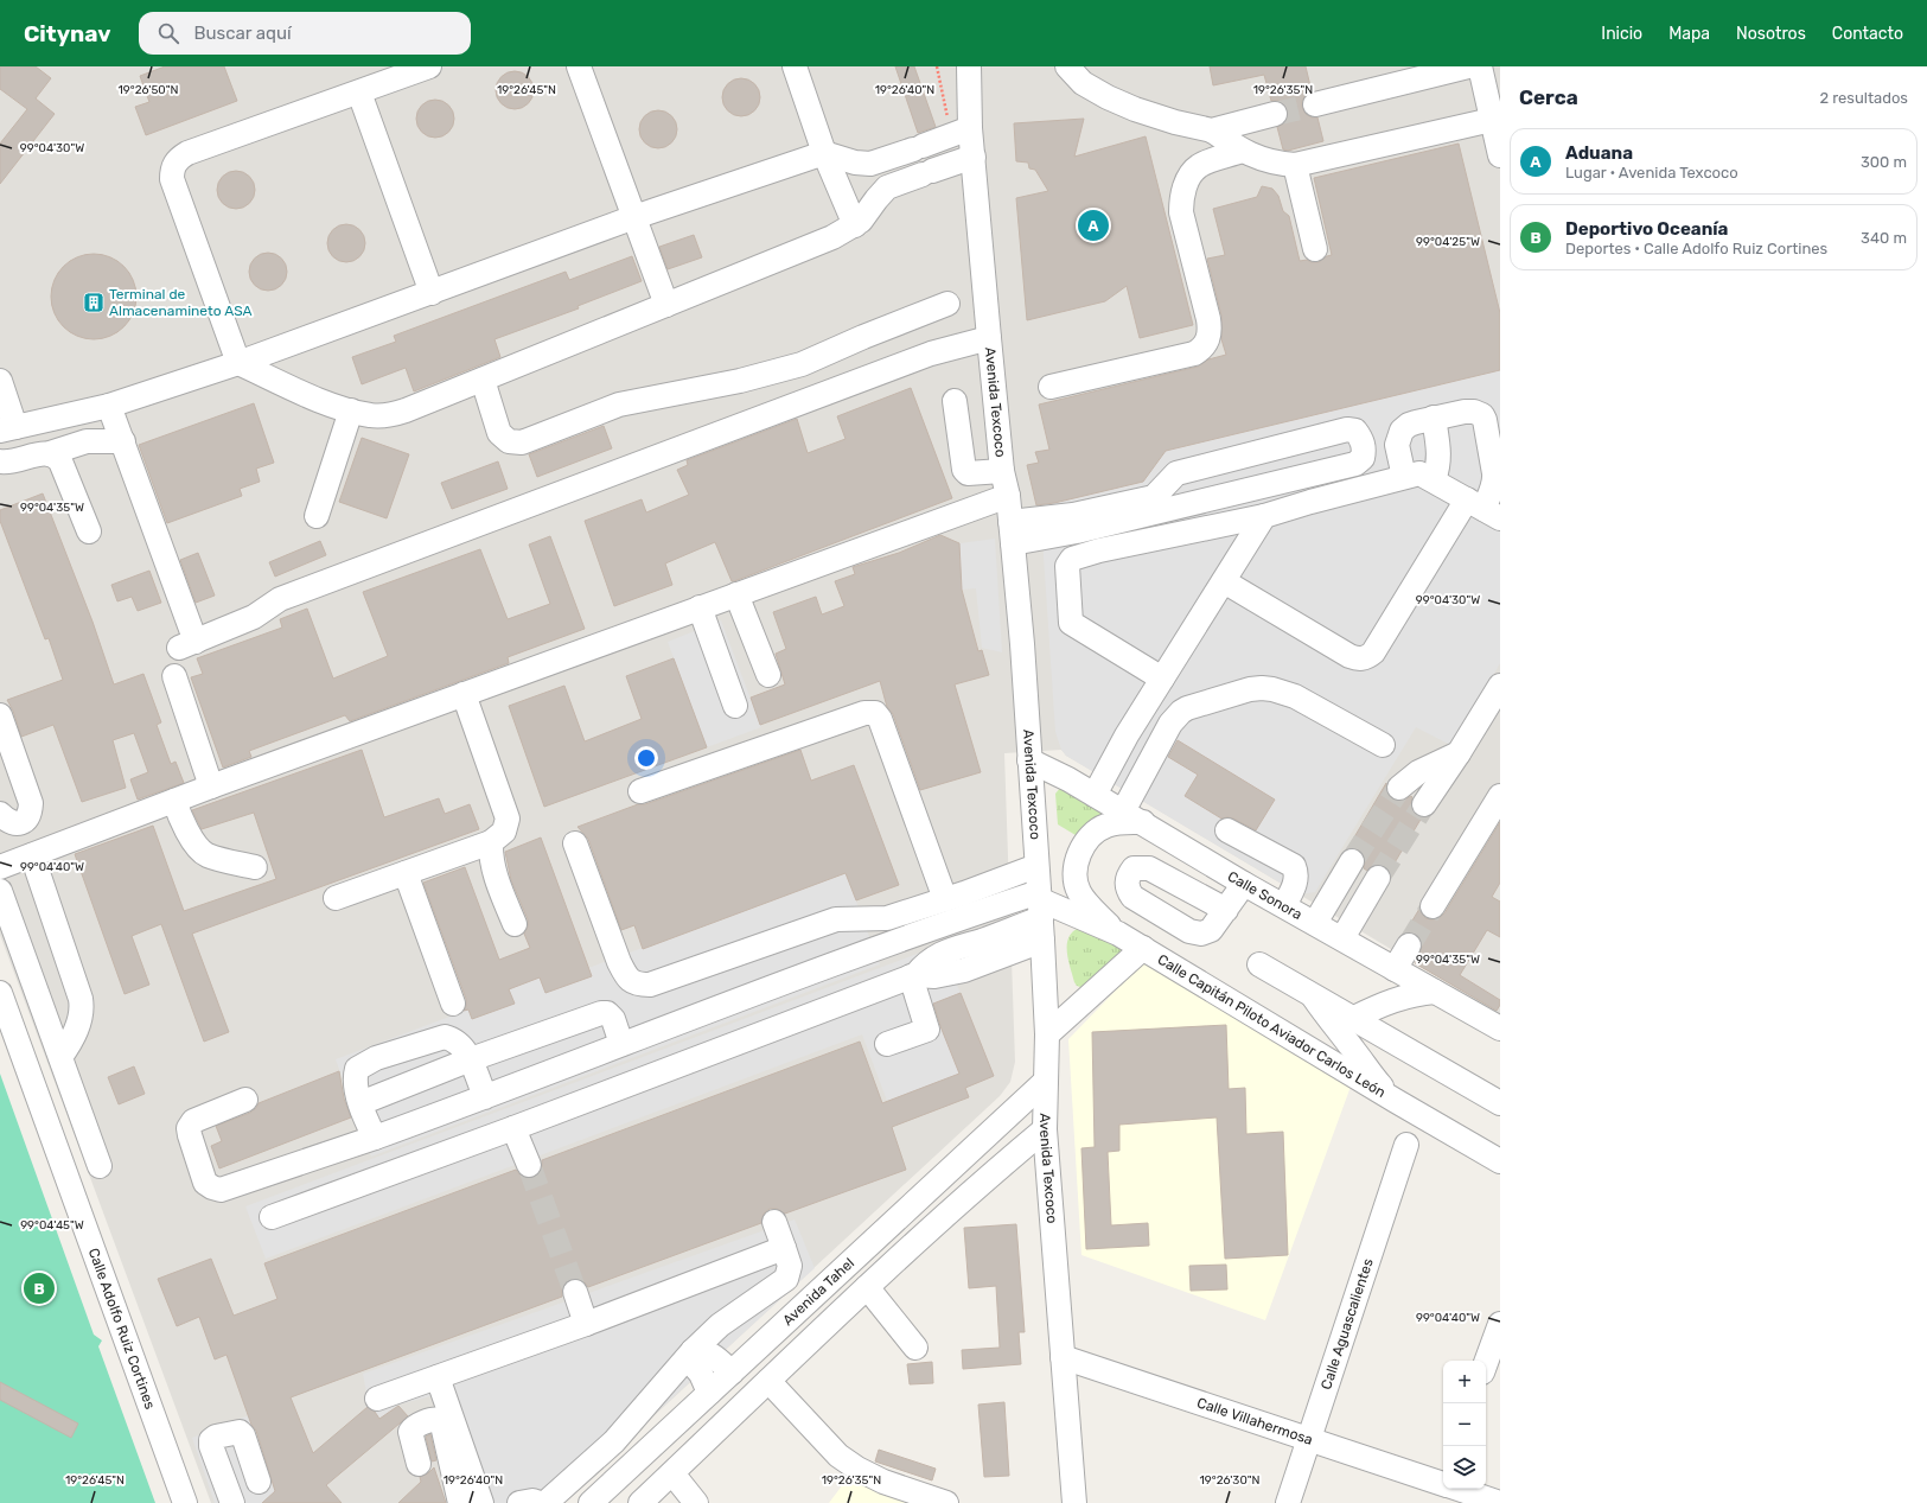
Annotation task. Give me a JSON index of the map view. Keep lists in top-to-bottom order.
{
  "streets": {
    "street": [
      "Avenida Texcoco",
      "Calle Sonora",
      "Calle Capitán Piloto Aviador Carlos León",
      "Avenida Tahel",
      "Calle Aguascalientes",
      "Calle Adolfo Ruiz Cortines",
      "Calle Villahermosa"
    ]
  },
  "crossings": [
    ["Avenida Texcoco", "Calle Sonora"],
    ["Avenida Texcoco", "Calle Capitán Piloto Aviador Carlos León"],
    ["Avenida Texcoco", "Avenida Tahel"],
    ["Avenida Texcoco", "Calle Villahermosa"],
    ["Calle Aguascalientes", "Calle Villahermosa"]
  ],
  "places": {
    "building": ["Terminal de Almacenamineto ASA"]
  },
  "page": {
    "header": "Citynav",
    "search": "Buscar aquí",
    "nav": [
      "Inicio",
      "Mapa",
      "Nosotros",
      "Contacto"
    ],
    "heading": ["Cerca", "2 resultados"],
    "list": [
      {
        "mark": "A",
        "name": "Aduana",
        "note": "Lugar · Avenida Texcoco",
        "value": "300 m"
      },
      {
        "mark": "B",
        "name": "Deportivo Oceanía",
        "note": "Deportes · Calle Adolfo Ruiz Cortines",
        "value": "340 m"
      }
    ],
    "pins": ["A", "B"],
    "map_buttons": ["+", "−"]
  },
  "coordinates": [
    "19°26'50\"N",
    "19°26'45\"N",
    "19°26'40\"N",
    "19°26'35\"N",
    "99°04'30\"W",
    "99°04'25\"W",
    "99°04'35\"W",
    "99°04'40\"W",
    "99°04'45\"W",
    "19°26'30\"N"
  ]
}
